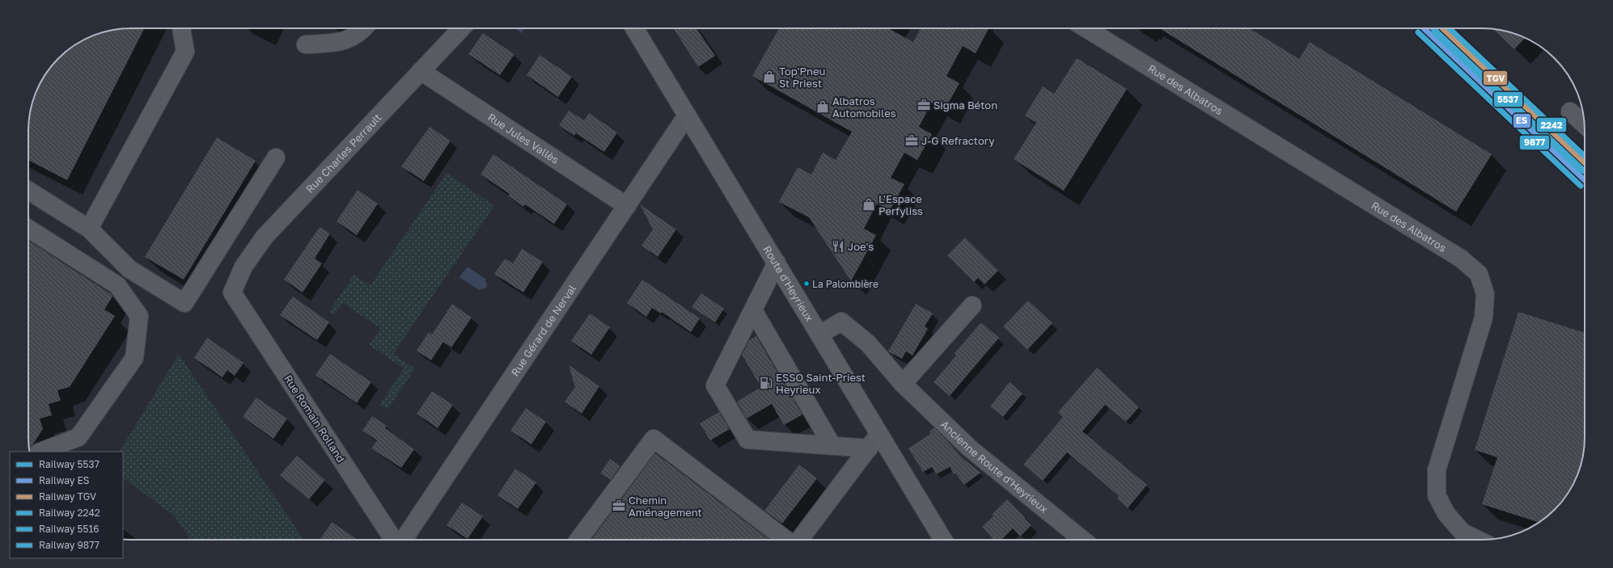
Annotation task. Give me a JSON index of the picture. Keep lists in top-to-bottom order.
{
  "streets": {
    "main road": ["Route d'Heyrieux"],
    "street": [
      "Rue des Albatros",
      "Rue Jules Vallès",
      "Rue Charles Perrault",
      "Rue Gérard de Nerval",
      "Rue Romain Rolland",
      "Ancienne Route d'Heyrieux"
    ]
  },
  "crossings": [
    ["Rue Jules Vallès", "Rue Charles Perrault"],
    ["Rue Jules Vallès", "Rue Gérard de Nerval"],
    ["Rue Charles Perrault", "Rue Romain Rolland"],
    ["Route d'Heyrieux", "Rue Gérard de Nerval"],
    ["Route d'Heyrieux", "Ancienne Route d'Heyrieux"]
  ],
  "places": {
    "shop": ["Top'Pneu St Priest", "Albatros Automobiles", "L'Espace Perfyliss"],
    "office": ["Sigma Béton", "J-G Refractory", "Chemin Aménagement"],
    "restaurant": ["Joe's"],
    "other": ["La Palombière"],
    "fuel station": ["ESSO Saint-Priest Heyrieux"]
  },
  "lines": [
    "rail line 5537",
    "rail line ES",
    "rail line TGV",
    "rail line 2242",
    "rail line 5516",
    "rail line 9877"
  ],
  "legend": [
    "Railway 5537",
    "Railway ES",
    "Railway TGV",
    "Railway 2242",
    "Railway 5516",
    "Railway 9877"
  ]
}
